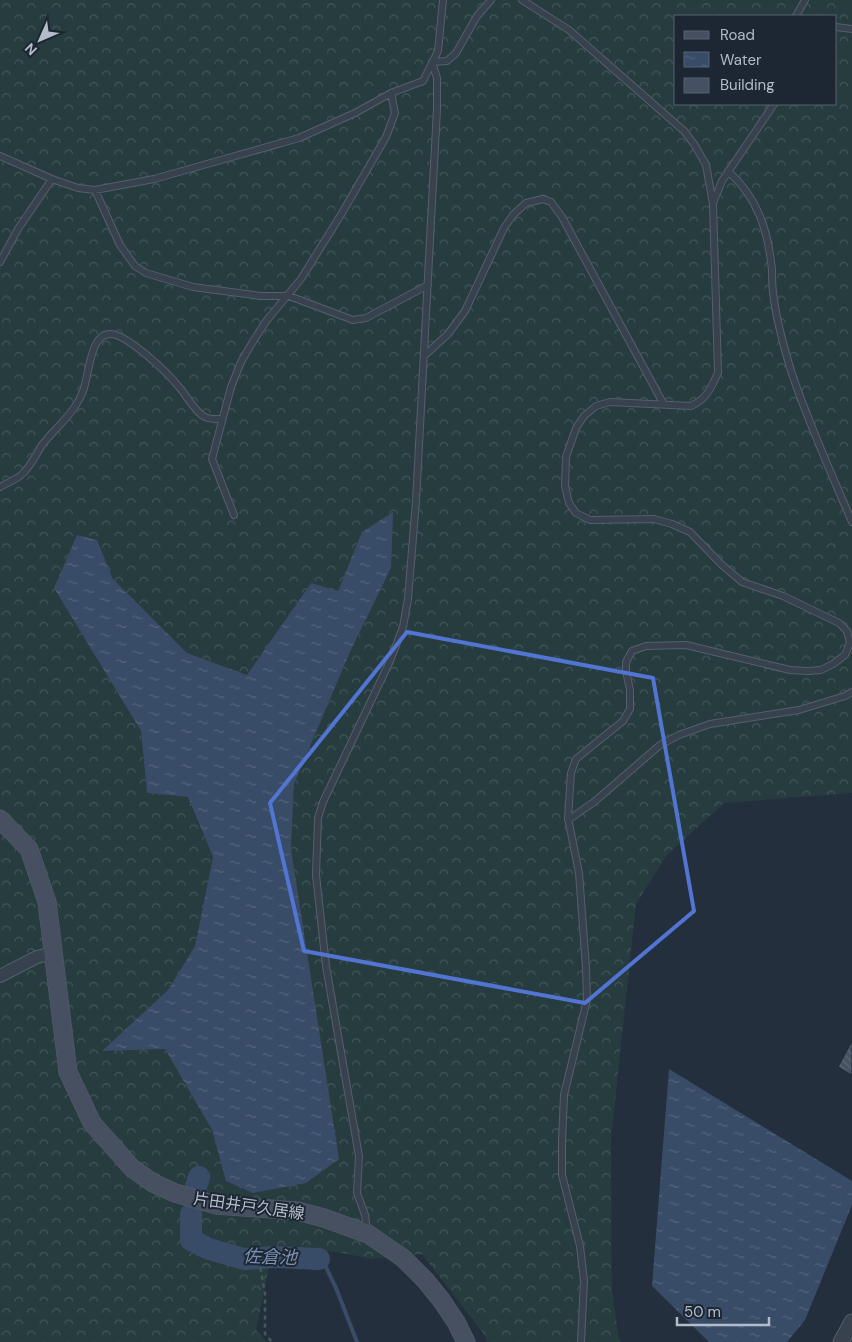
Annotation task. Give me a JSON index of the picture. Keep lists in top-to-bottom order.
{
  "streets": {
    "main road": ["片田井戸久居線"]
  },
  "water": ["佐倉池"],
  "legend": ["Road", "Water", "Building"],
  "scale_bar": "50 m",
  "north": "bottom left"
}
